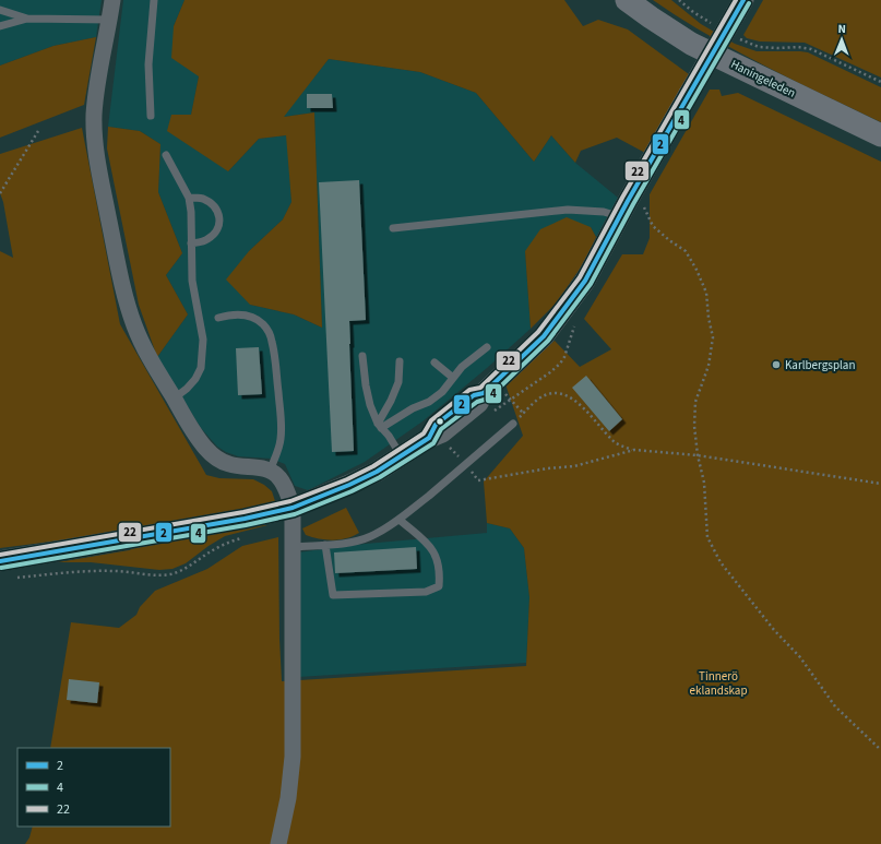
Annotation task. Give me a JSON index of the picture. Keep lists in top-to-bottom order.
{
  "streets": {
    "main road": ["Haningeleden"]
  },
  "parks": ["Tinnerö eklandskap"],
  "places": ["Karlbergsplan"],
  "lines": ["transit line 2", "transit line 22", "transit line 4"],
  "legend": ["2", "4", "22"],
  "north": "top"
}
